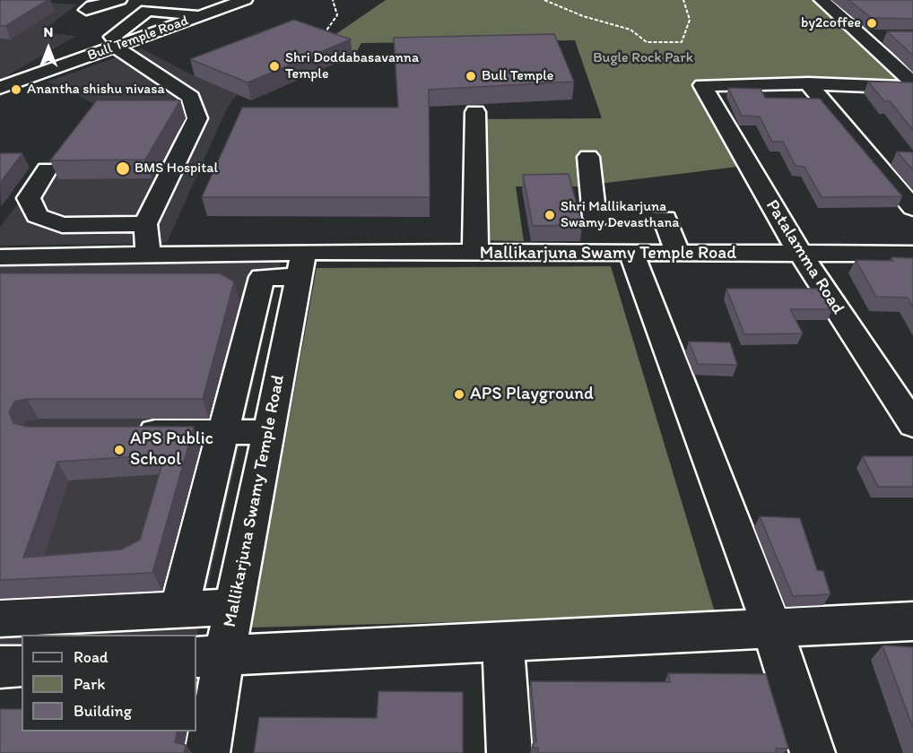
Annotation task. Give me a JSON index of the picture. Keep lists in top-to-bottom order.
{
  "streets": {
    "street": ["Bull Temple Road", "Mallikarjuna Swamy Temple Road", "Patalamma Road"]
  },
  "crossings": [
    ["Mallikarjuna Swamy Temple Road", "Patalamma Road"]
  ],
  "parks": ["Bugle Rock Park"],
  "places": [
    "by2coffee",
    "Shri Doddabasavanna Temple",
    "Bull Temple",
    "Anantha shishu nivasa",
    "BMS Hospital",
    "Shri Mallikarjuna Swamy Devasthana",
    "APS Playground",
    "APS Public School"
  ],
  "legend": ["Road", "Park", "Building"],
  "north": "top"
}
